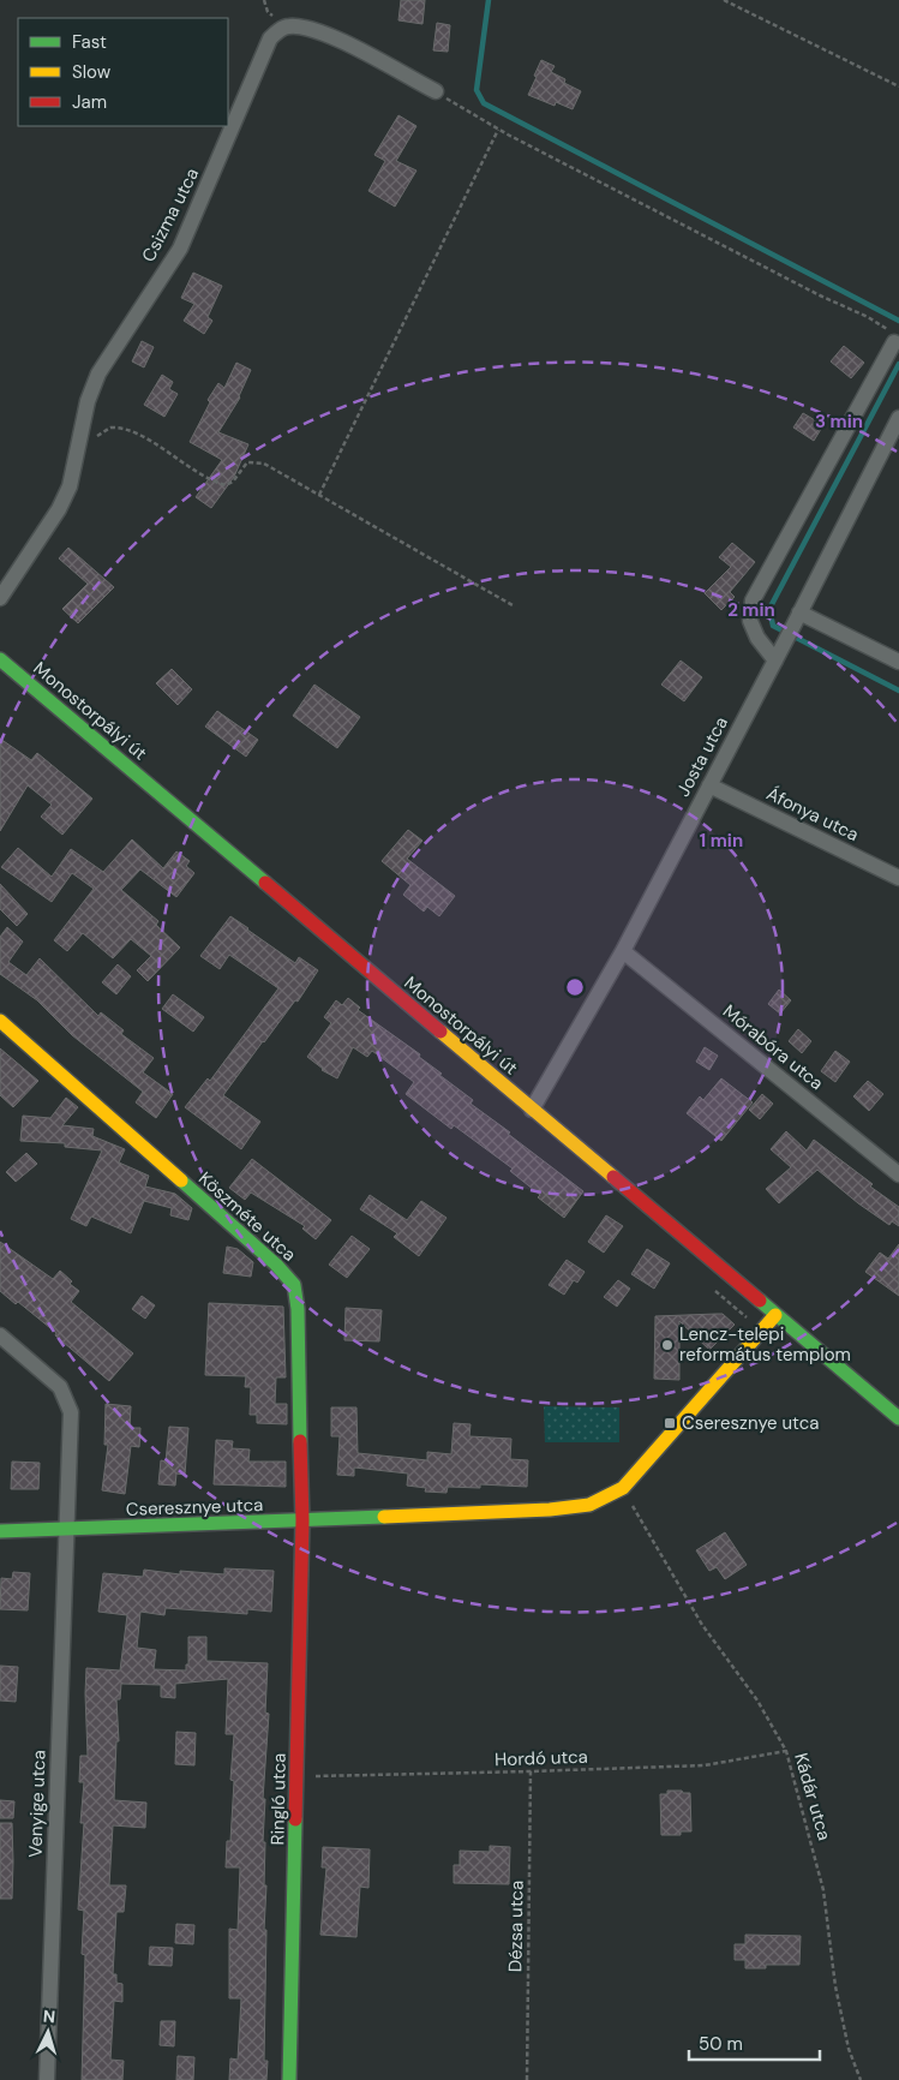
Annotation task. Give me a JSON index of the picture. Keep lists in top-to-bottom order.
{
  "streets": {
    "street": [
      "Csizma utca",
      "Monostorpályi út",
      "Josta utca",
      "Áfonya utca",
      "Mórabóra utca",
      "Köszméte utca",
      "Cseresznye utca",
      "Ringló utca",
      "Venyige utca"
    ],
    "path": ["Hordó utca", "Kádár utca", "Dézsa utca"]
  },
  "crossings": [
    ["Monostorpályi út", "Josta utca"],
    ["Monostorpályi út", "Cseresznye utca"],
    ["Josta utca", "Áfonya utca"],
    ["Josta utca", "Mórabóra utca"],
    ["Köszméte utca", "Cseresznye utca"],
    ["Köszméte utca", "Ringló utca"],
    ["Cseresznye utca", "Kádár utca"],
    ["Cseresznye utca", "Ringló utca"],
    ["Cseresznye utca", "Venyige utca"],
    ["Hordó utca", "Kádár utca"],
    ["Hordó utca", "Ringló utca"],
    ["Hordó utca", "Dézsa utca"]
  ],
  "places": {
    "other": ["Lencz-telepi református templom"],
    "transit": ["Cseresznye utca"]
  },
  "legend": ["Fast", "Slow", "Jam"],
  "scale_bar": "50 m",
  "north": "top",
  "rings": ["3 min", "2 min", "1 min"]
}
